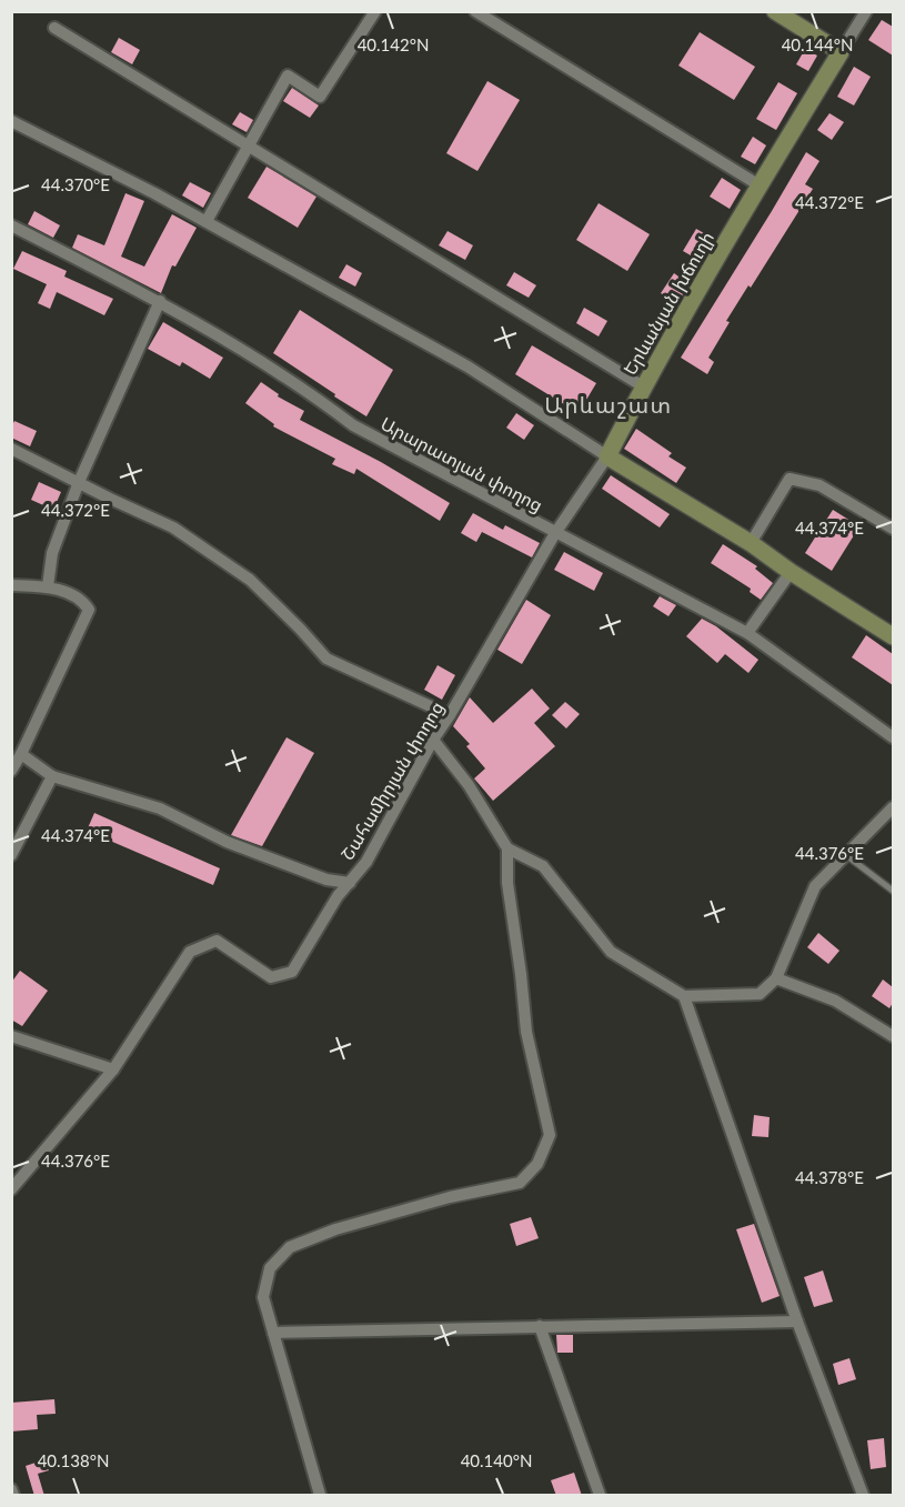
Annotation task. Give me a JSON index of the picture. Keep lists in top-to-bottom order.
{
  "streets": {
    "main road": ["Երևանյան խճուղի"],
    "street": ["Արարատյան փողոց", "Շահամիրյան փողոց"]
  },
  "crossings": [
    ["Երևանյան խճուղի", "Շահամիրյան փողոց"],
    ["Արարատյան փողոց", "Շահամիրյան փողոց"]
  ],
  "districts": ["Արևաշատ"],
  "coordinates": [
    "40.142°N",
    "40.144°N",
    "44.370°E",
    "44.372°E",
    "44.374°E",
    "44.376°E",
    "44.378°E",
    "40.138°N",
    "40.140°N"
  ]
}
